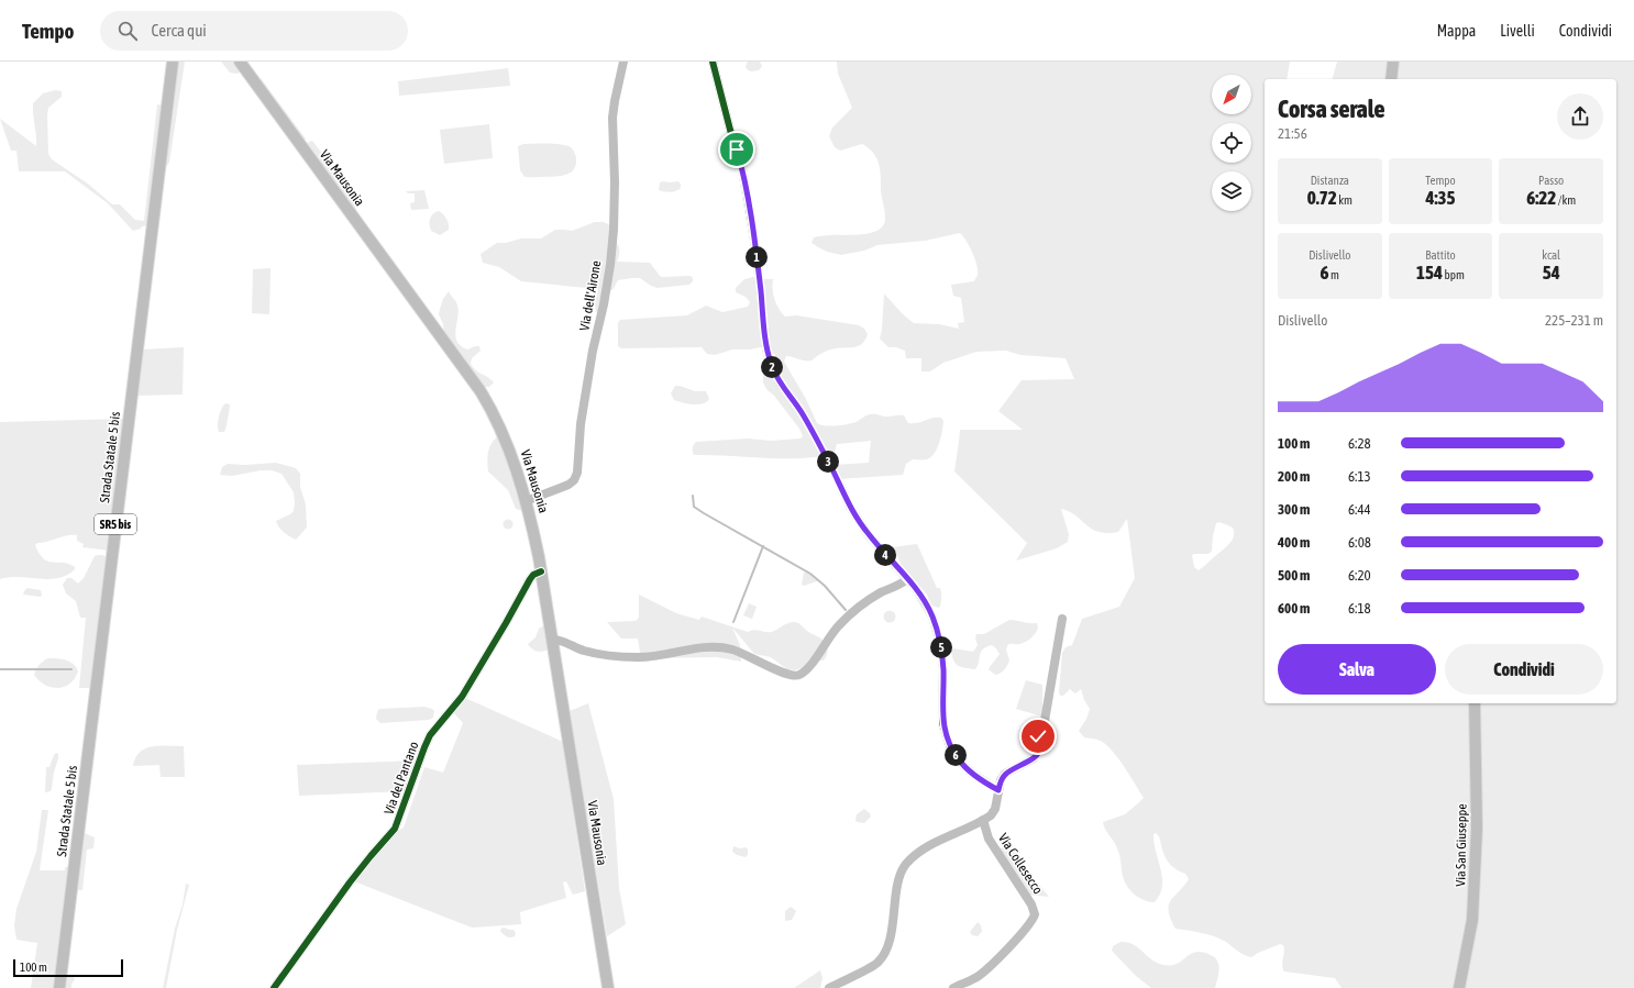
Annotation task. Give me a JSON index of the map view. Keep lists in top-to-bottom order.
{
  "streets": {
    "main road": [
      "Via Mausonia",
      "Strada Statale 5 bis",
      "SR5 bis",
      "Via San Giuseppe"
    ],
    "street": ["Via dell'Airone", "Via del Pantano", "Via Collesecco"]
  },
  "crossings": [
    ["Via Mausonia", "Via dell'Airone"],
    ["Via Mausonia", "Via del Pantano"]
  ],
  "scale_bar": "100 m",
  "north": "bottom left",
  "page": {
    "header": "Tempo",
    "search": "Cerca qui",
    "nav": ["Mappa", "Livelli", "Condividi"],
    "heading": ["Corsa serale", "21:56"],
    "stats": [
      ["Distanza", "0.72 km"],
      ["Tempo", "4:35"],
      ["Passo", "6:22 /km"],
      ["Dislivello", "6 m"],
      ["Battito", "154 bpm"],
      ["kcal", "54"]
    ],
    "pins": [
      "1",
      "2",
      "3",
      "4",
      "5",
      "6"
    ],
    "chart": ["Dislivello", "225–231 m"],
    "list": [
      {
        "name": "100 m",
        "note": "6:28"
      },
      {
        "name": "200 m",
        "note": "6:13"
      },
      {
        "name": "300 m",
        "note": "6:44"
      },
      {
        "name": "400 m",
        "note": "6:08"
      },
      {
        "name": "500 m",
        "note": "6:20"
      },
      {
        "name": "600 m",
        "note": "6:18"
      }
    ],
    "buttons": ["Salva", "Condividi"],
    "scale": "100 m"
  }
}
